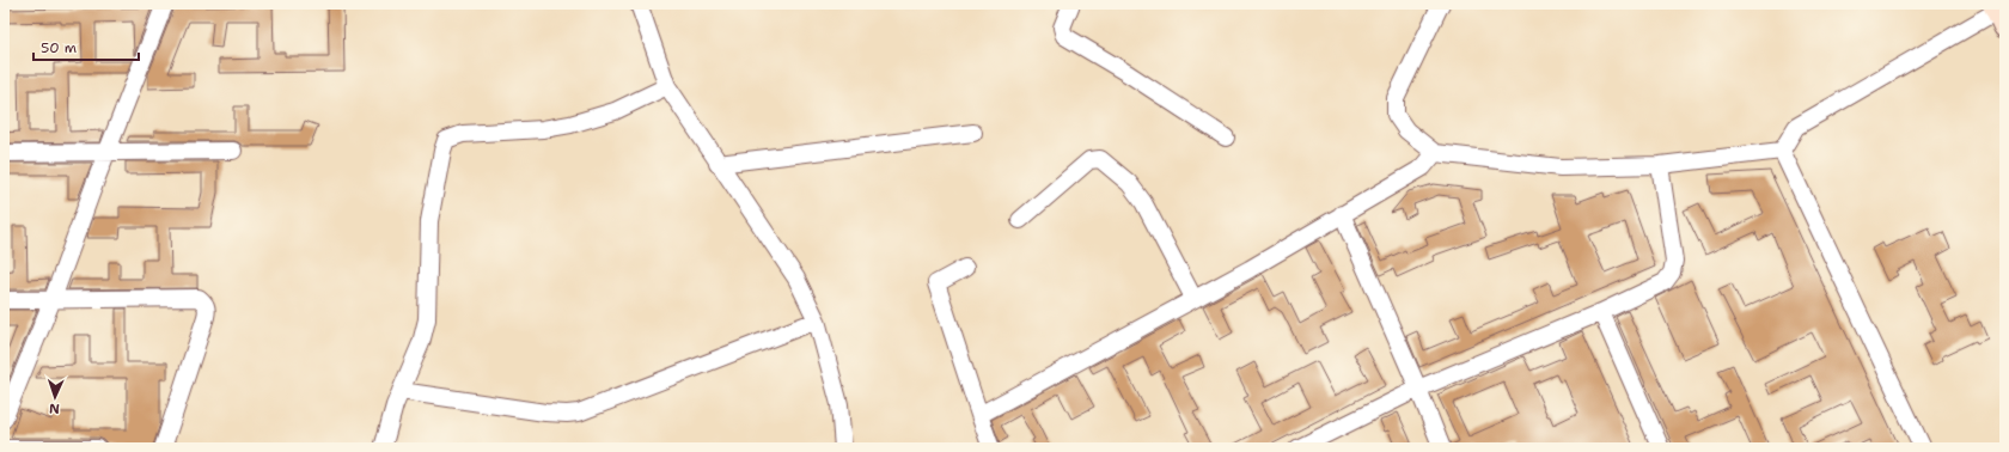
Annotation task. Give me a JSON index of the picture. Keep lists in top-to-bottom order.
{
  "scale_bar": "50 m",
  "north": "bottom"
}
